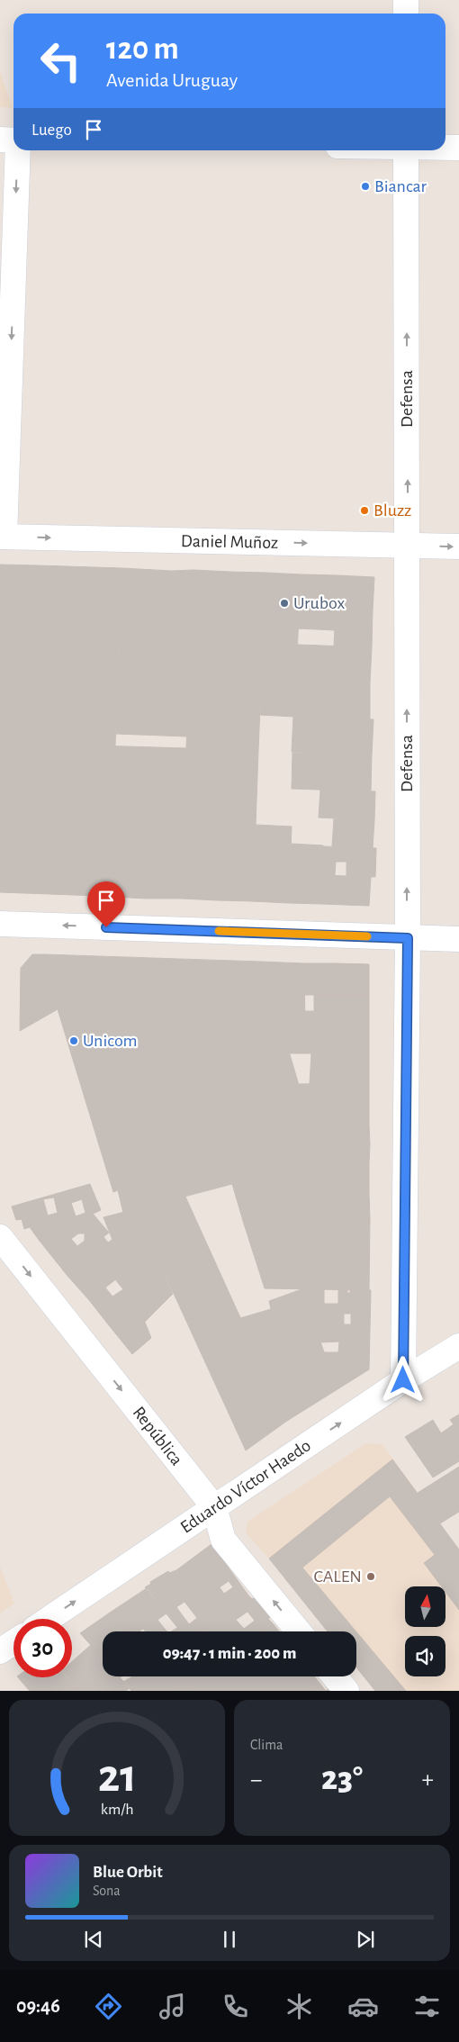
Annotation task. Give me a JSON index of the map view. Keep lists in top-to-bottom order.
{
  "streets": {
    "street": [
      "Defensa",
      "Daniel Muñoz",
      "República",
      "Eduardo Víctor Haedo"
    ]
  },
  "crossings": [
    ["Defensa", "Daniel Muñoz"],
    ["Defensa", "Eduardo Víctor Haedo"],
    ["República", "Eduardo Víctor Haedo"]
  ],
  "one_way": ["Defensa", "Daniel Muñoz", "Eduardo Víctor Haedo"],
  "places": [
    "Biancar",
    "Bluzz",
    "Urubox",
    "Unicom",
    "CALEN"
  ],
  "north": "top",
  "page": {
    "turn": ["120 m", "Avenida Uruguay"],
    "then": "Luego",
    "limit": "30",
    "trip": "09:47 · 1 min · 200 m",
    "tile": "Clima",
    "heat": ["−", "23°", "+"],
    "song": ["Blue Orbit", "Sona"],
    "tabs": "09:46",
    "gauge": ["21", "km/h"]
  }
}
